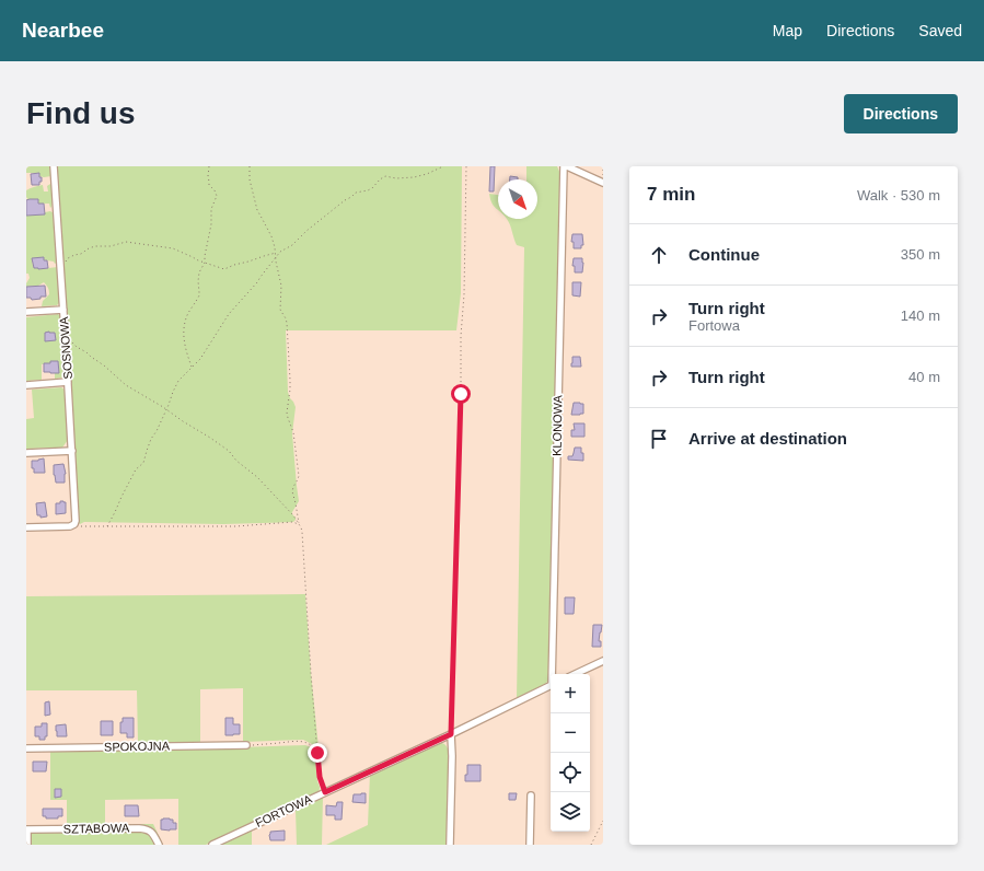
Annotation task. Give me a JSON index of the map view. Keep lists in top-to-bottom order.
{
  "streets": {
    "street": [
      "SOSNOWA",
      "KLONOWA",
      "SPOKOJNA",
      "FORTOWA",
      "SZTABOWA"
    ]
  },
  "north": "bottom right",
  "page": {
    "header": "Nearbee",
    "nav": ["Map", "Directions", "Saved"],
    "buttons": "Directions",
    "title": "Find us",
    "heading": ["7 min", "Walk · 530 m"],
    "list": [
      ["Continue", "350 m"],
      ["Turn right", "Fortowa", "140 m"],
      ["Turn right", "40 m"],
      "Arrive at destination"
    ],
    "map_buttons": ["+", "−"]
  }
}
